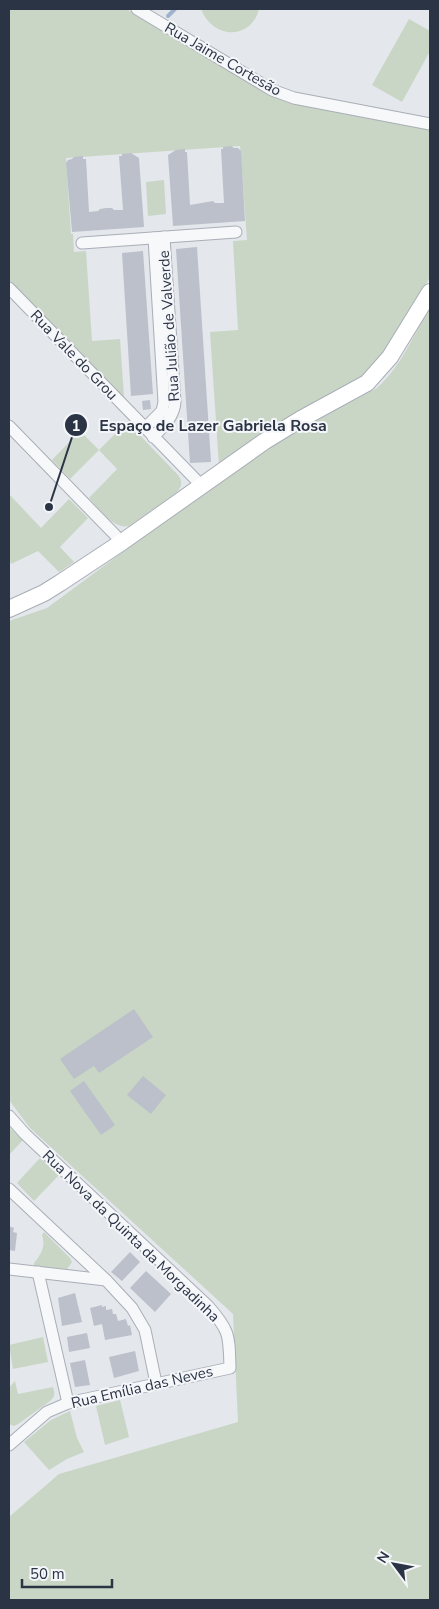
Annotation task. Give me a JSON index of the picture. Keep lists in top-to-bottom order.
{
  "streets": {
    "street": [
      "Rua Jaime Cortesão",
      "Rua Julião de Valverde",
      "Rua Vale do Grou",
      "Rua Nova da Quinta da Morgadinha",
      "Rua Emília das Neves"
    ]
  },
  "crossings": [
    ["Rua Julião de Valverde", "Rua Vale do Grou"],
    ["Rua Nova da Quinta da Morgadinha", "Rua Emília das Neves"]
  ],
  "places": ["Espaço de Lazer Gabriela Rosa"],
  "scale_bar": "50 m",
  "north": "top left"
}
